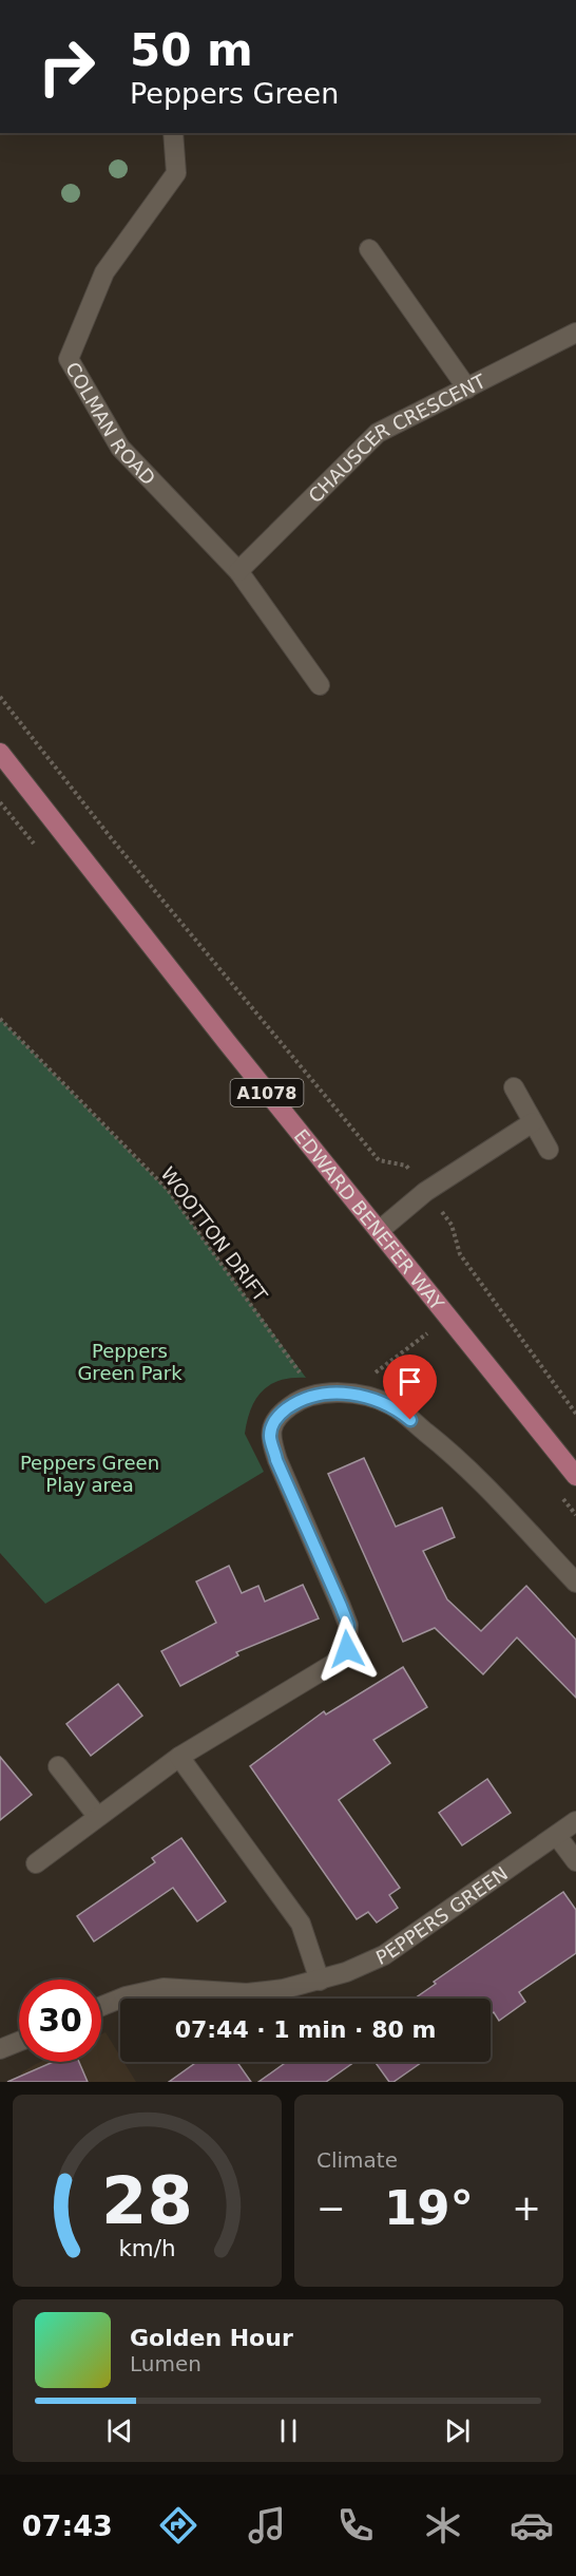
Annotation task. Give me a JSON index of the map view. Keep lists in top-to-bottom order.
{
  "streets": {
    "main road": ["A1078", "EDWARD BENEFER WAY"],
    "street": ["COLMAN ROAD", "CHAUSCER CRESCENT", "PEPPERS GREEN"],
    "path": ["WOOTTON DRIFT"]
  },
  "crossings": [
    ["COLMAN ROAD", "CHAUSCER CRESCENT"]
  ],
  "parks": ["Peppers Green Park", "Peppers Green Play area"],
  "page": {
    "turn": ["50 m", "Peppers Green"],
    "limit": "30",
    "trip": "07:44 · 1 min · 80 m",
    "tile": "Climate",
    "heat": ["−", "19°", "+"],
    "song": ["Golden Hour", "Lumen"],
    "tabs": "07:43",
    "gauge": ["28", "km/h"]
  }
}
